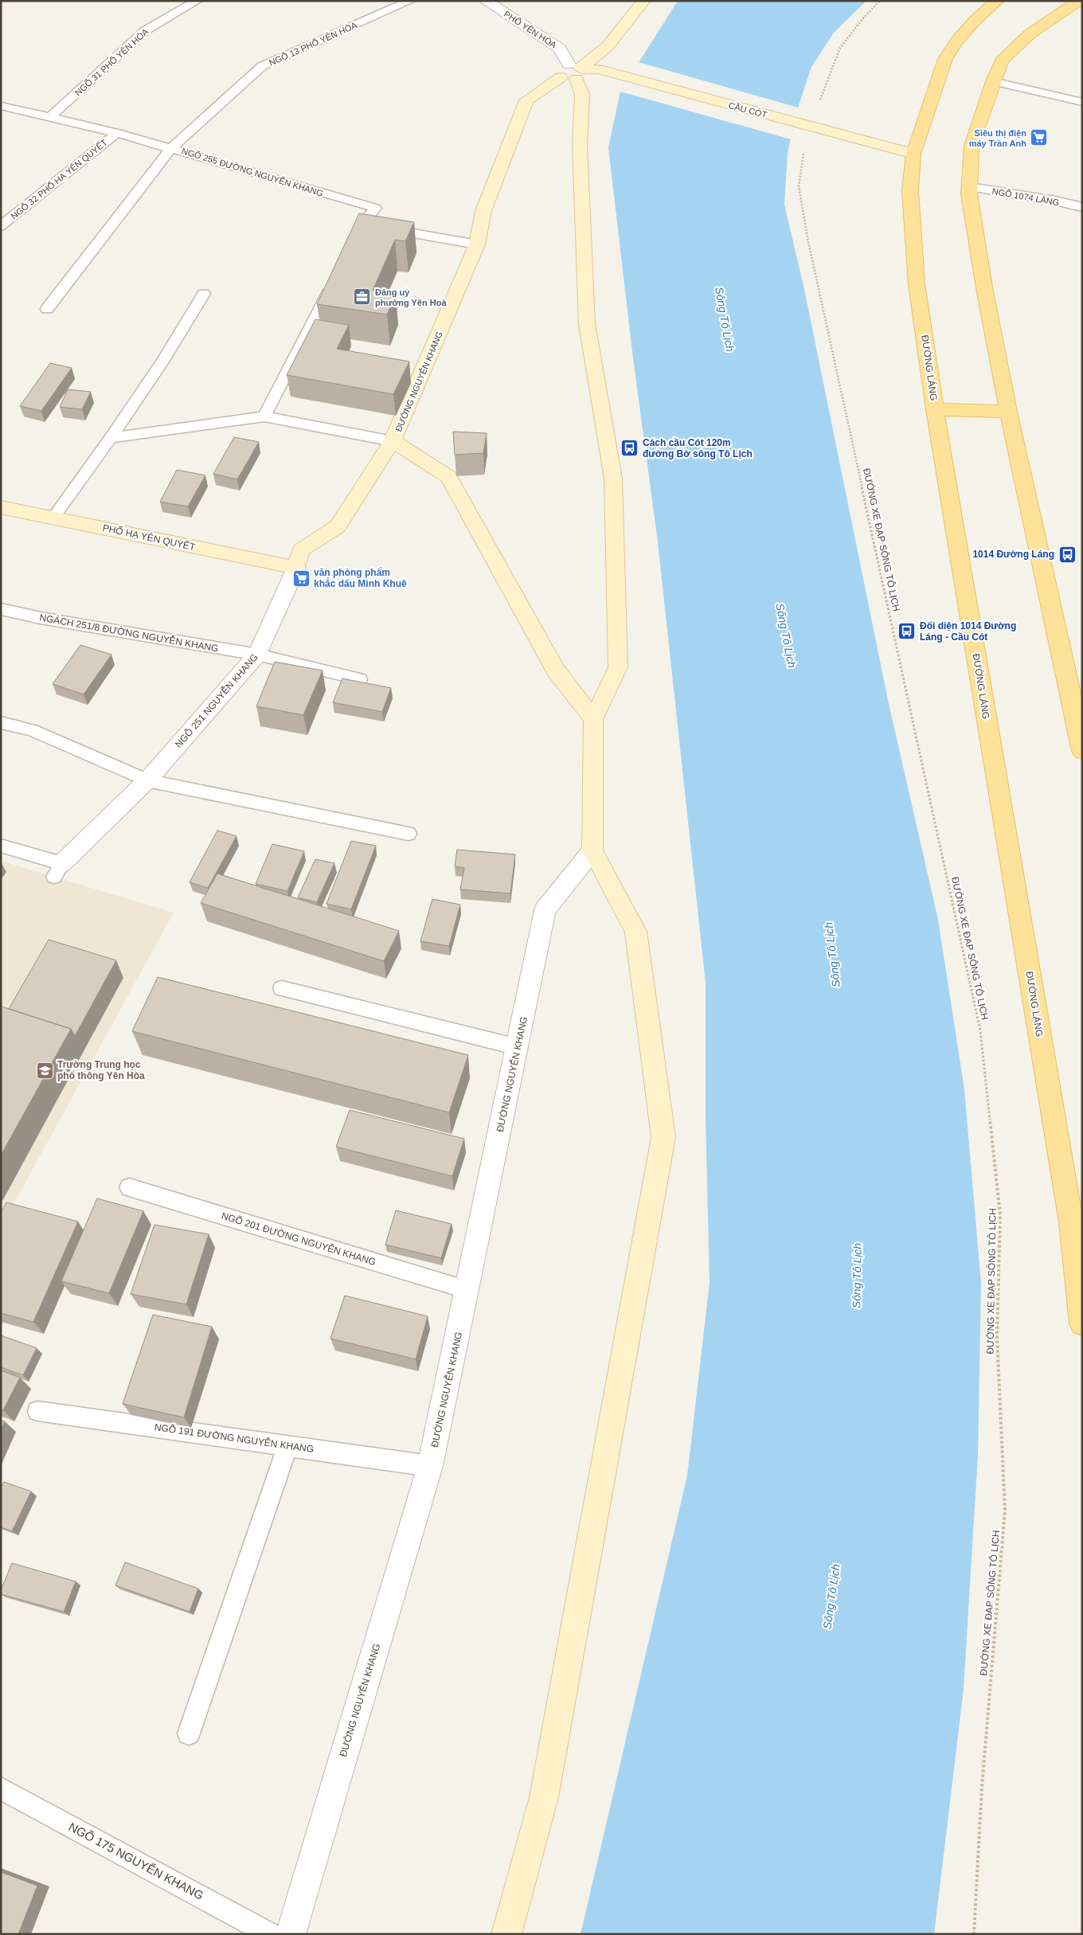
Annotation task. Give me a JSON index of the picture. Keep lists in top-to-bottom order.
{
  "streets": {
    "main road": [
      "CẦU CÓT",
      "ĐƯỜNG LÁNG",
      "ĐƯỜNG NGUYỄN KHANG",
      "PHỐ HẠ YÊN QUYẾT",
      "NGÕ 251 NGUYỄN KHANG"
    ],
    "street": ["PHỐ YÊN HÒA"],
    "lane": [
      "NGÕ 13 PHỐ YÊN HÒA",
      "NGÕ 31 PHỐ YÊN HÒA",
      "NGÕ 255 ĐƯỜNG NGUYỄN KHANG",
      "NGÕ 32 PHỐ HẠ YÊN QUYẾT",
      "NGÕ 1074 LÁNG",
      "NGÁCH 251/8 ĐƯỜNG NGUYỄN KHANG",
      "NGÕ 201 ĐƯỜNG NGUYỄN KHANG",
      "NGÕ 191 ĐƯỜNG NGUYỄN KHANG",
      "NGÕ 175 NGUYỄN KHANG"
    ],
    "path": ["ĐƯỜNG XE ĐẠP SÔNG TÔ LỊCH"]
  },
  "crossings": [
    ["PHỐ YÊN HÒA", "CẦU CÓT"],
    ["PHỐ YÊN HÒA", "ĐƯỜNG NGUYỄN KHANG"],
    ["NGÕ 13 PHỐ YÊN HÒA", "NGÕ 255 ĐƯỜNG NGUYỄN KHANG"],
    ["NGÕ 31 PHỐ YÊN HÒA", "NGÕ 255 ĐƯỜNG NGUYỄN KHANG"],
    ["CẦU CÓT", "ĐƯỜNG LÁNG"],
    ["CẦU CÓT", "ĐƯỜNG NGUYỄN KHANG"],
    ["CẦU CÓT", "ĐƯỜNG XE ĐẠP SÔNG TÔ LỊCH"],
    ["NGÕ 255 ĐƯỜNG NGUYỄN KHANG", "NGÕ 32 PHỐ HẠ YÊN QUYẾT"],
    ["ĐƯỜNG NGUYỄN KHANG", "NGÕ 251 NGUYỄN KHANG"],
    ["ĐƯỜNG NGUYỄN KHANG", "NGÕ 201 ĐƯỜNG NGUYỄN KHANG"],
    ["ĐƯỜNG NGUYỄN KHANG", "NGÕ 191 ĐƯỜNG NGUYỄN KHANG"],
    ["PHỐ HẠ YÊN QUYẾT", "NGÕ 251 NGUYỄN KHANG"],
    ["NGÁCH 251/8 ĐƯỜNG NGUYỄN KHANG", "NGÕ 251 NGUYỄN KHANG"]
  ],
  "water": ["Sông Tô Lịch"],
  "places": {
    "supermarket": ["Siêu thị điện máy Trần Anh", "văn phòng phẩm khắc dấu Minh Khuê"],
    "office": ["Đảng uỷ phường Yên Hoà"],
    "bus stop": ["Cách cầu Cót 120m đường Bờ sông Tô Lịch", "1014 Đường Láng", "Đối diện 1014 Đường Láng - Cầu Cót"],
    "school or university": ["Trường Trung học phổ thông Yên Hòa"]
  }
}
